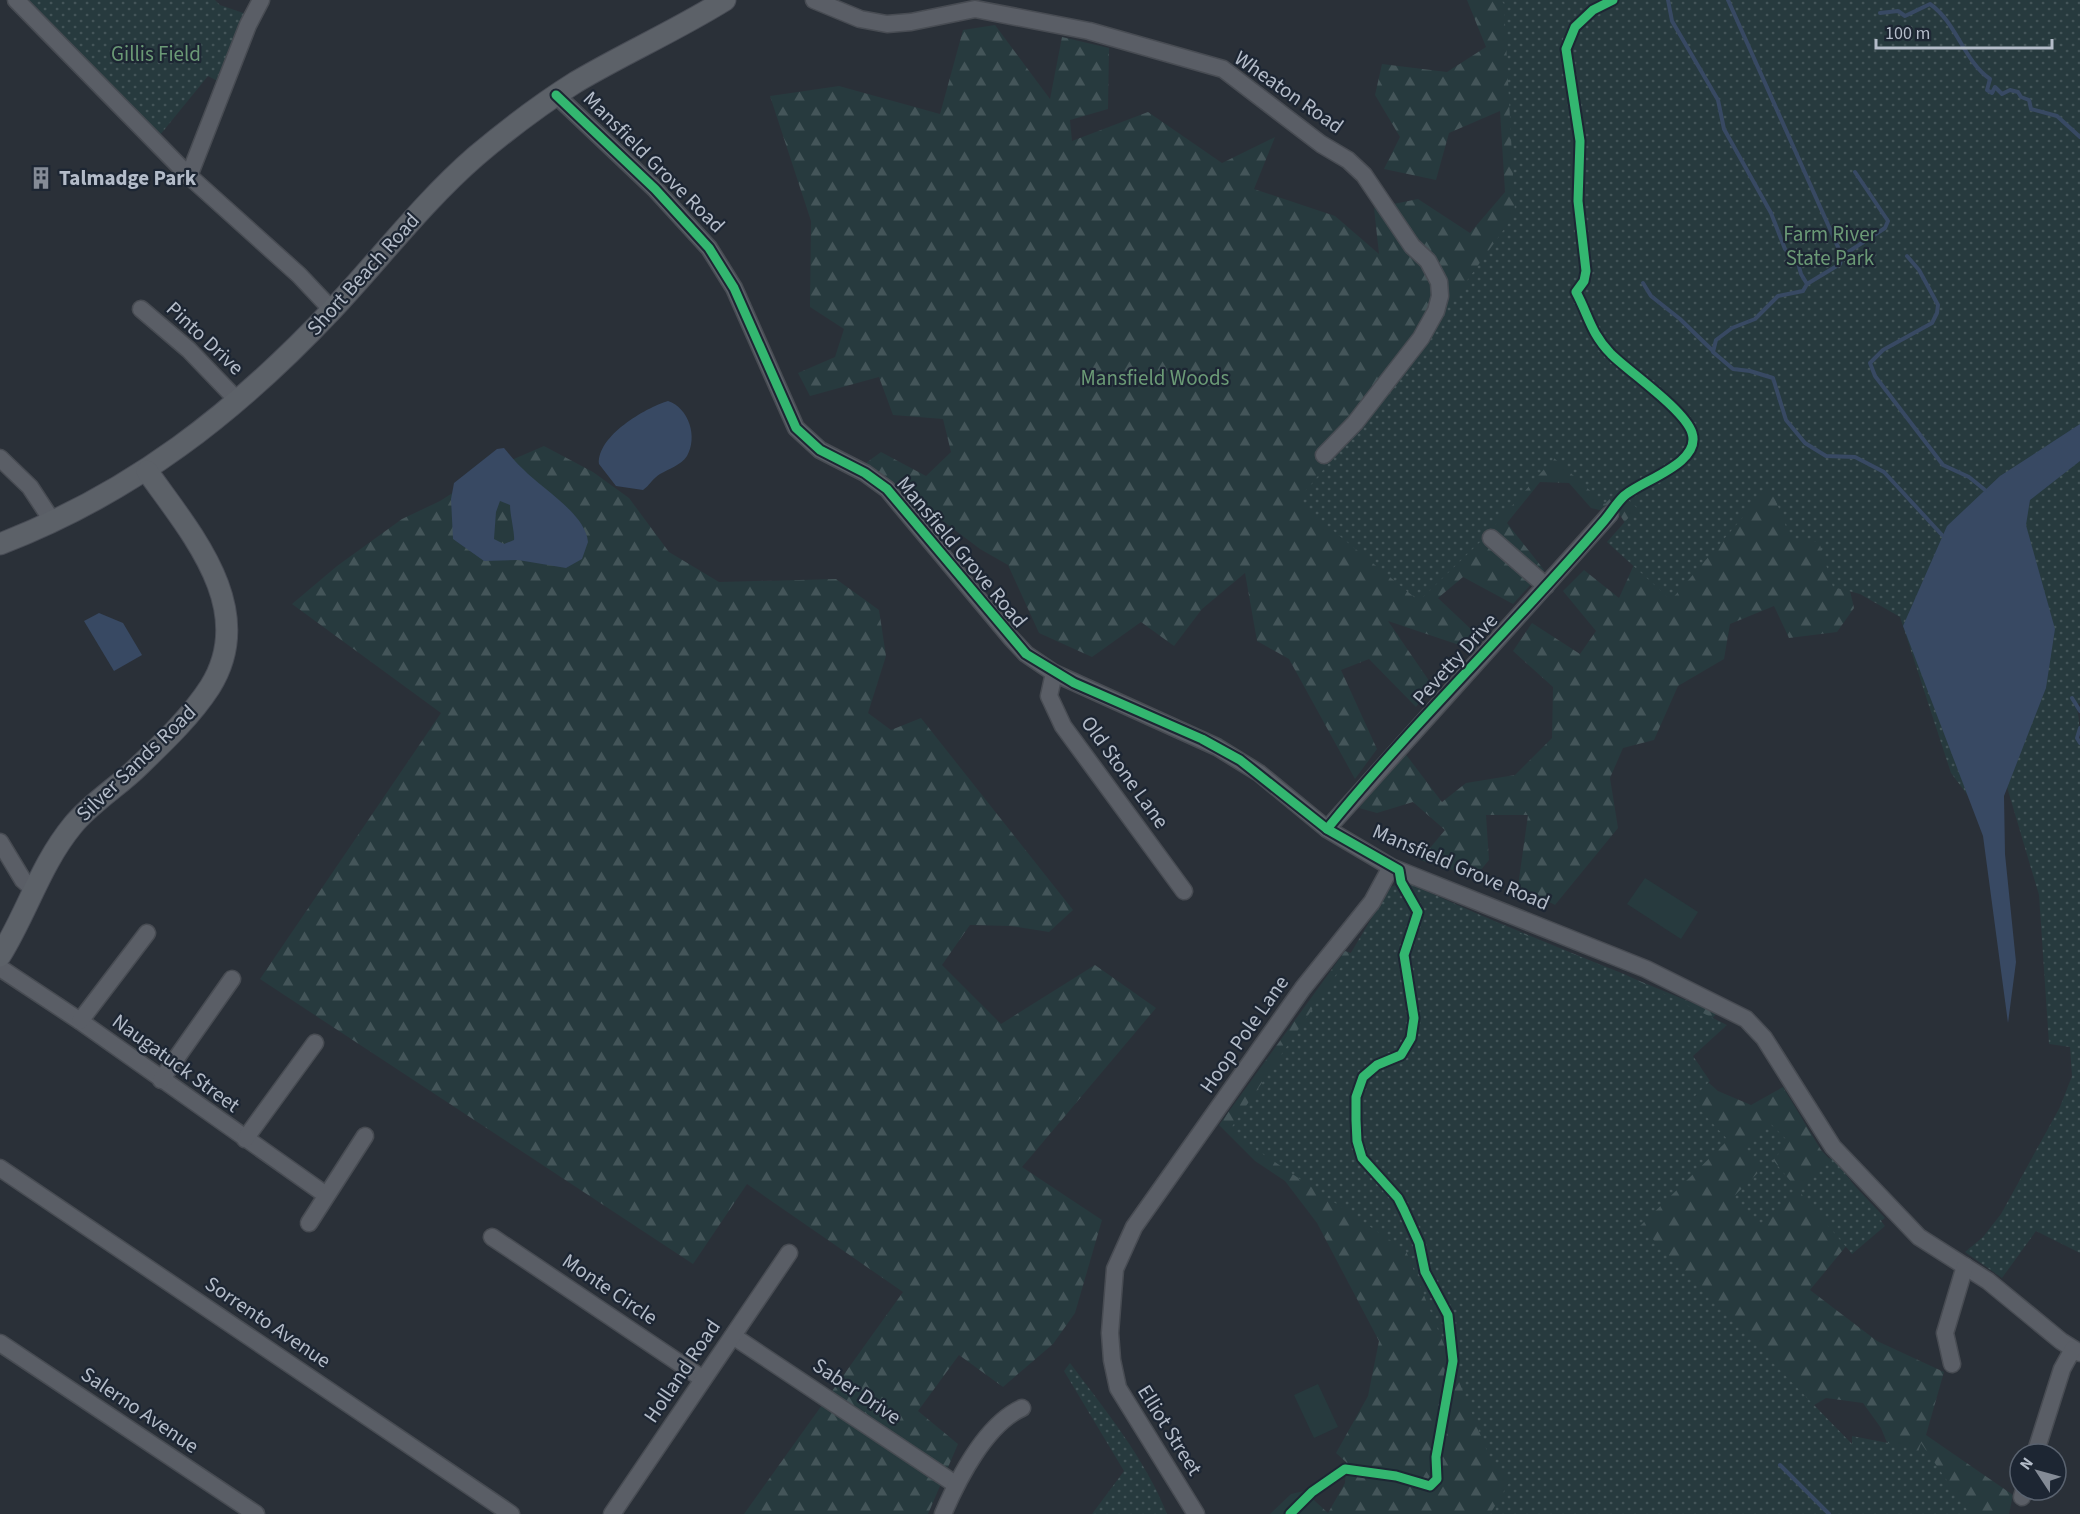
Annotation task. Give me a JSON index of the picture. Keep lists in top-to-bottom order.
{
  "streets": {
    "main road": ["Short Beach Road", "Silver Sands Road"],
    "street": [
      "Wheaton Road",
      "Mansfield Grove Road",
      "Pinto Drive",
      "Pevetty Drive",
      "Old Stone Lane",
      "Hoop Pole Lane",
      "Naugatuck Street",
      "Monte Circle",
      "Sorrento Avenue",
      "Holland Road",
      "Saber Drive",
      "Salerno Avenue",
      "Elliot Street"
    ]
  },
  "crossings": [
    ["Mansfield Grove Road", "Short Beach Road"],
    ["Mansfield Grove Road", "Pevetty Drive"],
    ["Mansfield Grove Road", "Old Stone Lane"],
    ["Mansfield Grove Road", "Hoop Pole Lane"],
    ["Short Beach Road", "Pinto Drive"],
    ["Short Beach Road", "Silver Sands Road"],
    ["Hoop Pole Lane", "Elliot Street"],
    ["Monte Circle", "Holland Road"],
    ["Holland Road", "Saber Drive"]
  ],
  "parks": ["Gillis Field", "Farm River State Park", "Mansfield Woods"],
  "places": {
    "building": ["Talmadge Park"]
  },
  "scale_bar": "100 m",
  "north": "top left"
}
